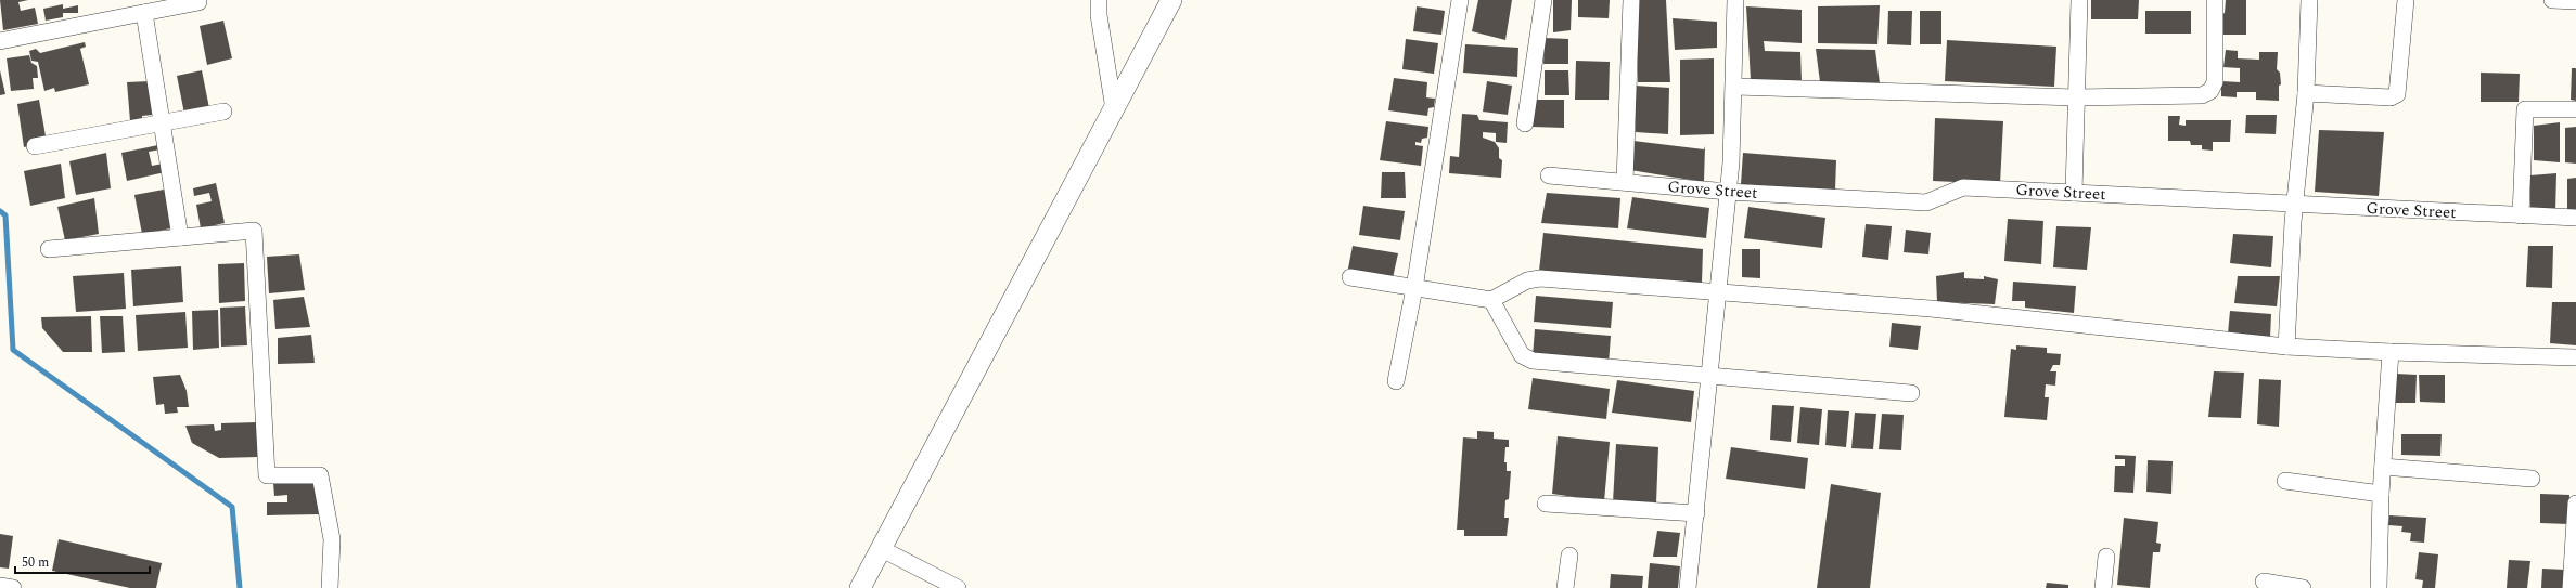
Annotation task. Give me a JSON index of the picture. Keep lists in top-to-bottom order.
{
  "streets": {
    "street": ["Grove Street"]
  },
  "scale_bar": "50 m"
}
